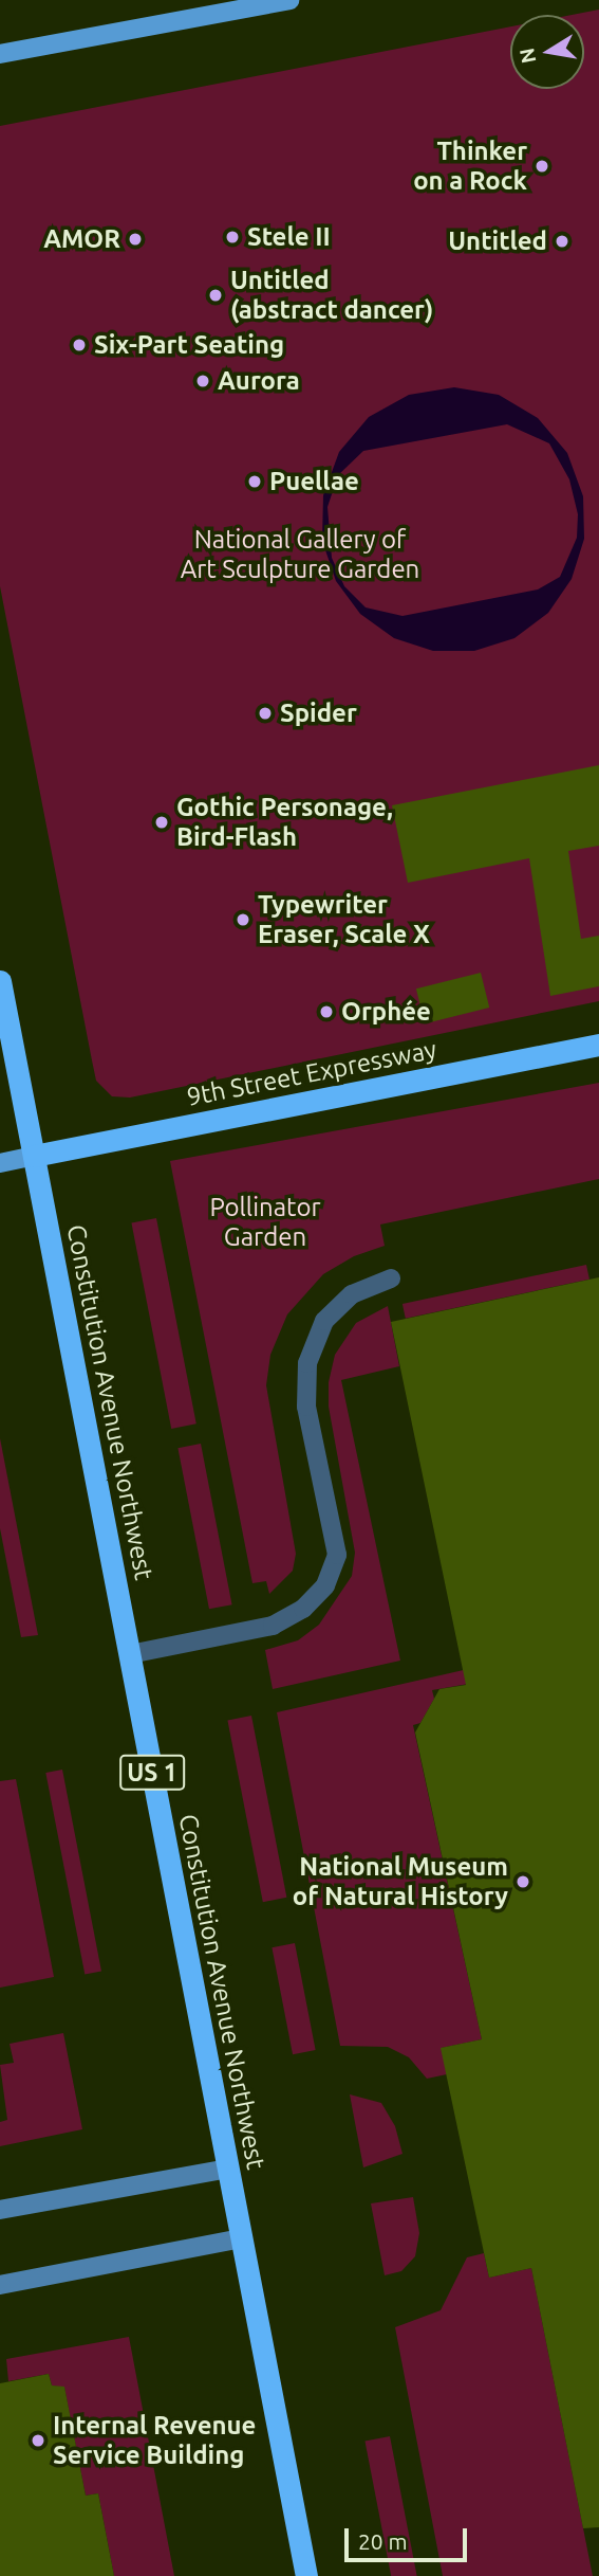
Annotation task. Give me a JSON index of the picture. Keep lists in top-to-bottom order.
{
  "streets": {
    "highway": ["9th Street Expressway", "Constitution Avenue Northwest", "US 1"]
  },
  "crossings": [
    ["9th Street Expressway", "Constitution Avenue Northwest"]
  ],
  "parks": ["National Gallery of Art Sculpture Garden", "Pollinator Garden"],
  "places": [
    "Thinker on a Rock",
    "Stele II",
    "AMOR",
    "Untitled",
    "Untitled (abstract dancer)",
    "Six-Part Seating",
    "Aurora",
    "Puellae",
    "Spider",
    "Gothic Personage, Bird-Flash",
    "Typewriter Eraser, Scale X",
    "Orphée",
    "National Museum of Natural History",
    "Internal Revenue Service Building"
  ],
  "scale_bar": "20 m",
  "north": "left"
}
